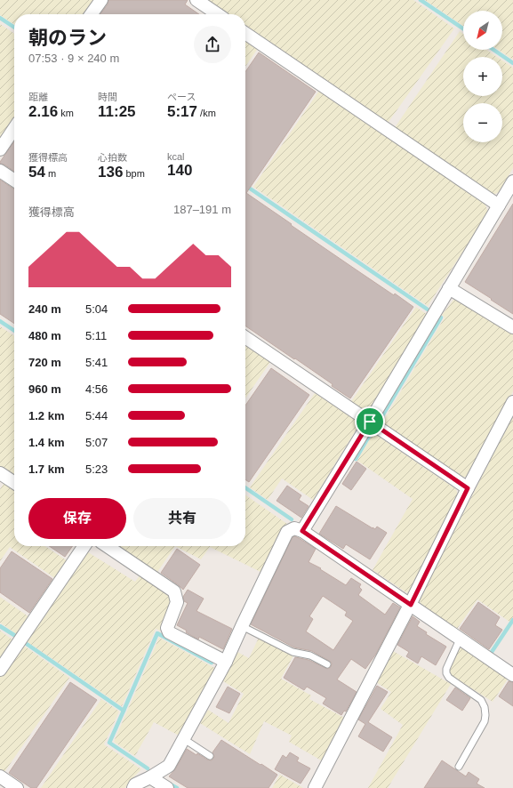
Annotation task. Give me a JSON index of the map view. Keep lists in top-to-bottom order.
{
  "north": "bottom left",
  "page": {
    "map_buttons": ["+", "−"],
    "heading": ["朝のラン", "07:53 · 9 × 240 m"],
    "stats": [
      ["距離", "2.16 km"],
      ["時間", "11:25"],
      ["ペース", "5:17 /km"],
      ["獲得標高", "54 m"],
      ["心拍数", "136 bpm"],
      ["kcal", "140"]
    ],
    "chart": ["獲得標高", "187–191 m"],
    "list": [
      {
        "name": "240 m",
        "note": "5:04"
      },
      {
        "name": "480 m",
        "note": "5:11"
      },
      {
        "name": "720 m",
        "note": "5:41"
      },
      {
        "name": "960 m",
        "note": "4:56"
      },
      {
        "name": "1.2 km",
        "note": "5:44"
      },
      {
        "name": "1.4 km",
        "note": "5:07"
      },
      {
        "name": "1.7 km",
        "note": "5:23"
      }
    ],
    "buttons": ["保存", "共有"]
  }
}
